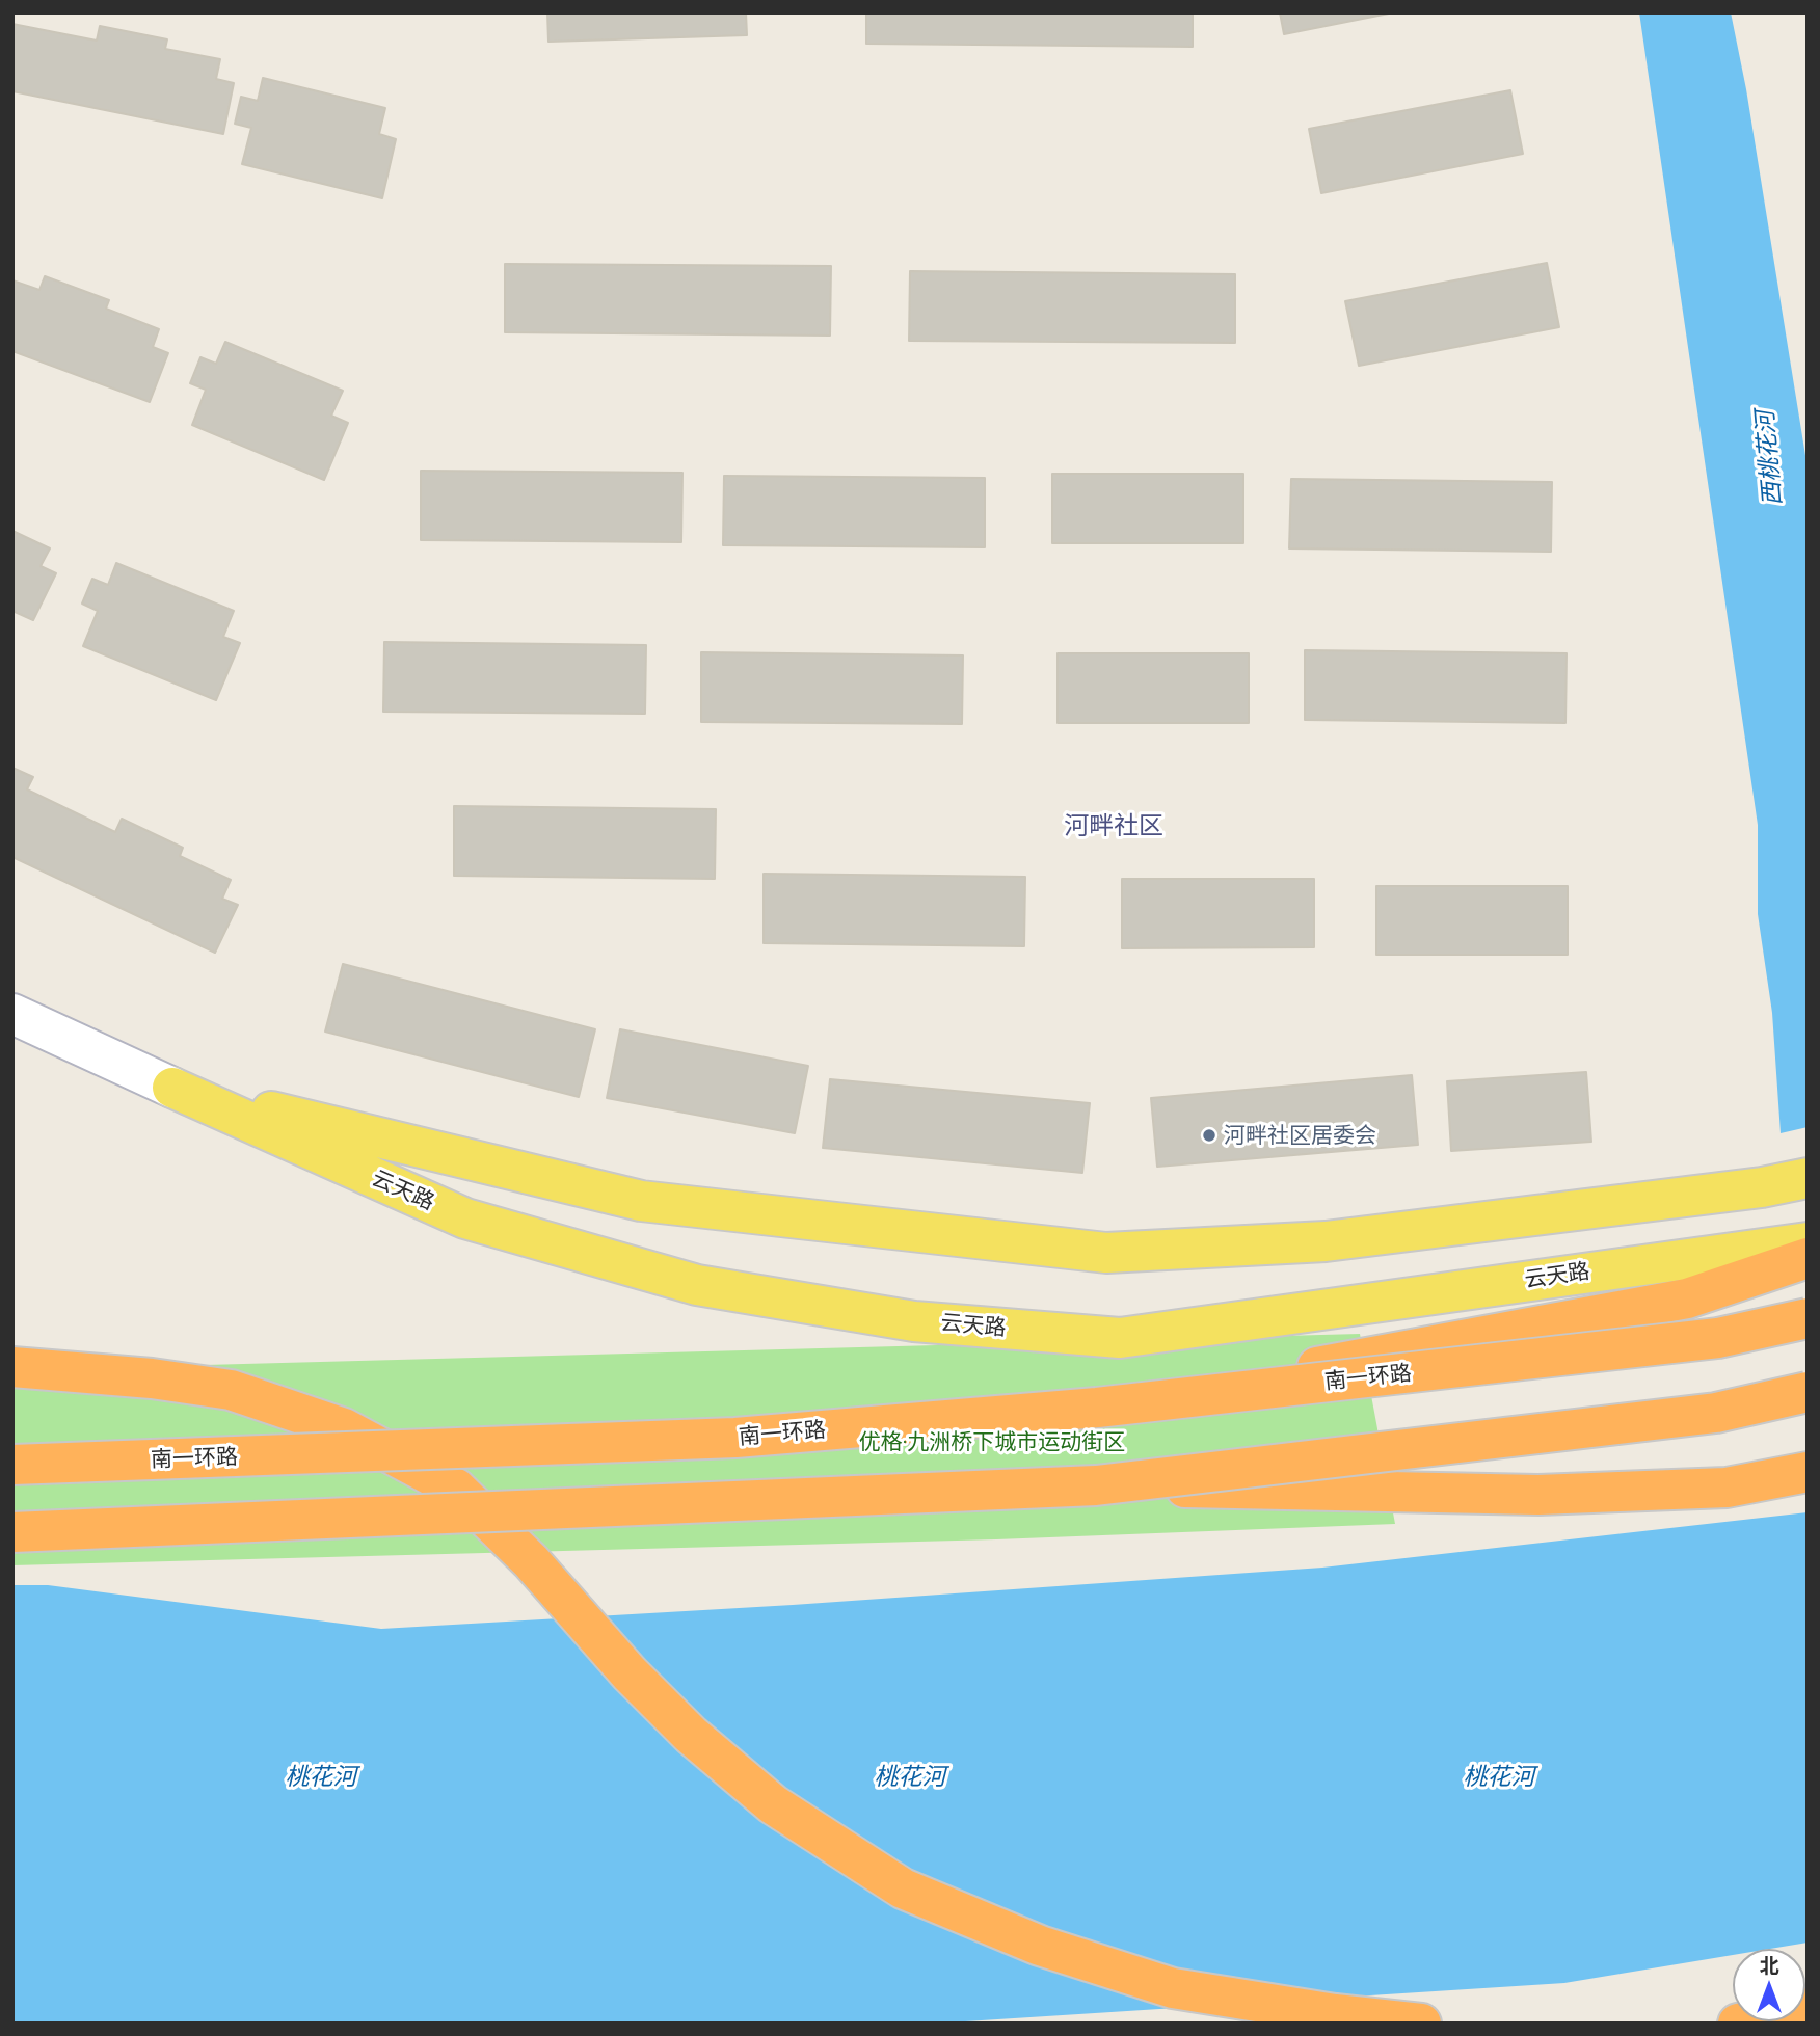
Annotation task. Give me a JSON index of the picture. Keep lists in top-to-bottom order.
{
  "streets": {
    "highway": ["南一环路"],
    "main road": ["云天路"]
  },
  "districts": ["河畔社区"],
  "water": ["西桃花河", "桃花河"],
  "parks": ["优格·九洲桥下城市运动街区"],
  "places": ["河畔社区居委会"],
  "north": "top"
}
